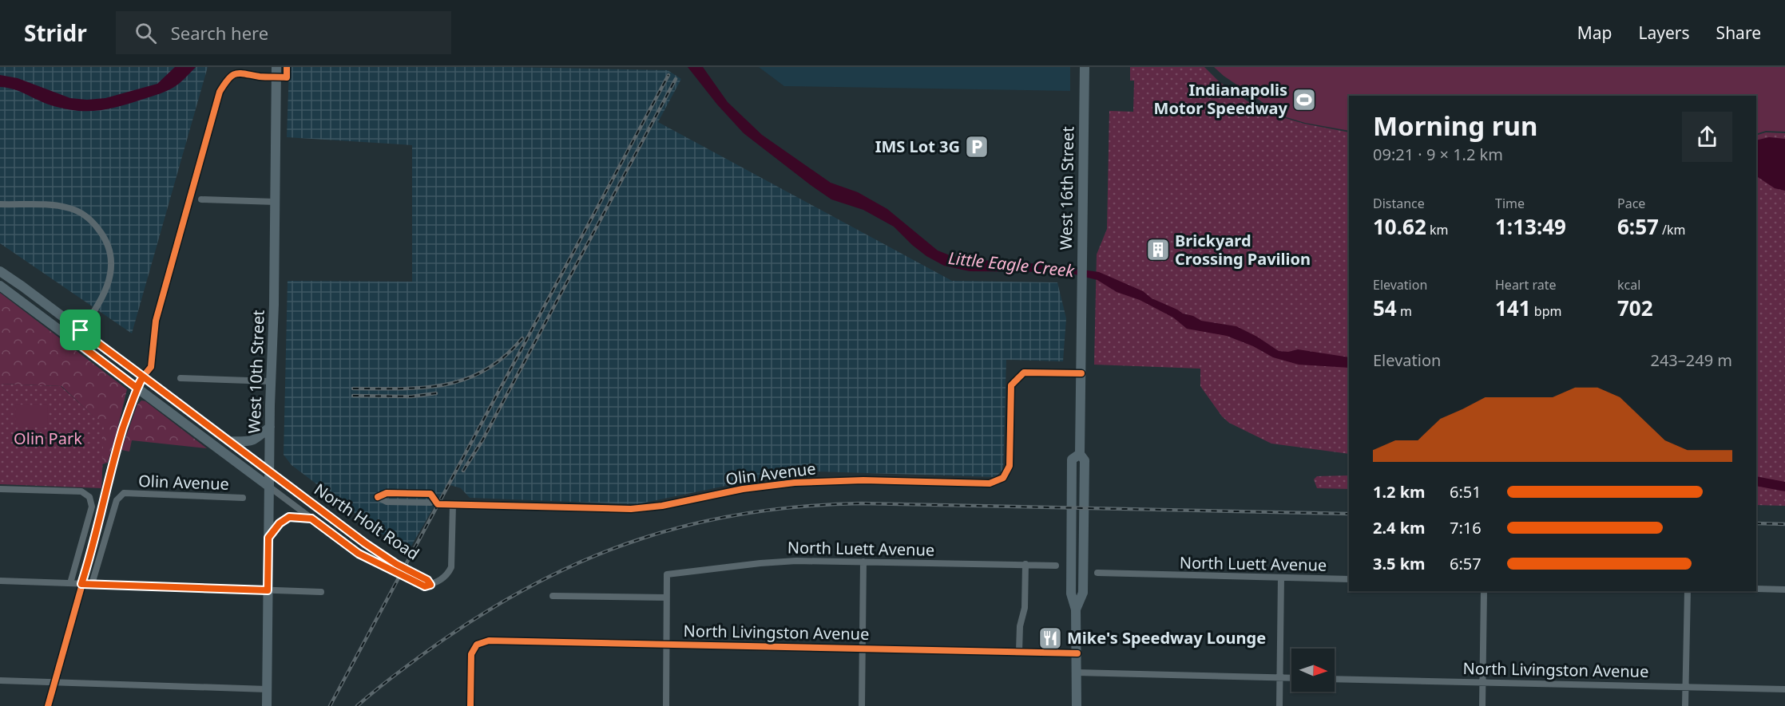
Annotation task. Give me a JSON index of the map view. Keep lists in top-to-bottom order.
{
  "streets": {
    "main road": ["West 16th Street", "West 10th Street", "North Holt Road"],
    "street": ["Olin Avenue", "North Luett Avenue", "North Livingston Avenue"]
  },
  "crossings": [
    ["West 16th Street", "Olin Avenue"],
    ["West 16th Street", "North Livingston Avenue"],
    ["West 10th Street", "North Holt Road"]
  ],
  "water": ["Little Eagle Creek"],
  "parks": ["Olin Park"],
  "places": {
    "sports": ["Indianapolis Motor Speedway"],
    "parking": ["IMS Lot 3G"],
    "building": ["Brickyard Crossing Pavilion"],
    "restaurant": ["Mike's Speedway Lounge"]
  },
  "north": "right",
  "page": {
    "header": "Stridr",
    "search": "Search here",
    "nav": ["Map", "Layers", "Share"],
    "heading": ["Morning run", "09:21 · 9 × 1.2 km"],
    "stats": [
      ["Distance", "10.62 km"],
      ["Time", "1:13:49"],
      ["Pace", "6:57 /km"],
      ["Elevation", "54 m"],
      ["Heart rate", "141 bpm"],
      ["kcal", "702"]
    ],
    "chart": ["Elevation", "243–249 m"],
    "list": [
      {
        "name": "1.2 km",
        "note": "6:51"
      },
      {
        "name": "2.4 km",
        "note": "7:16"
      },
      {
        "name": "3.5 km",
        "note": "6:57"
      }
    ]
  }
}
